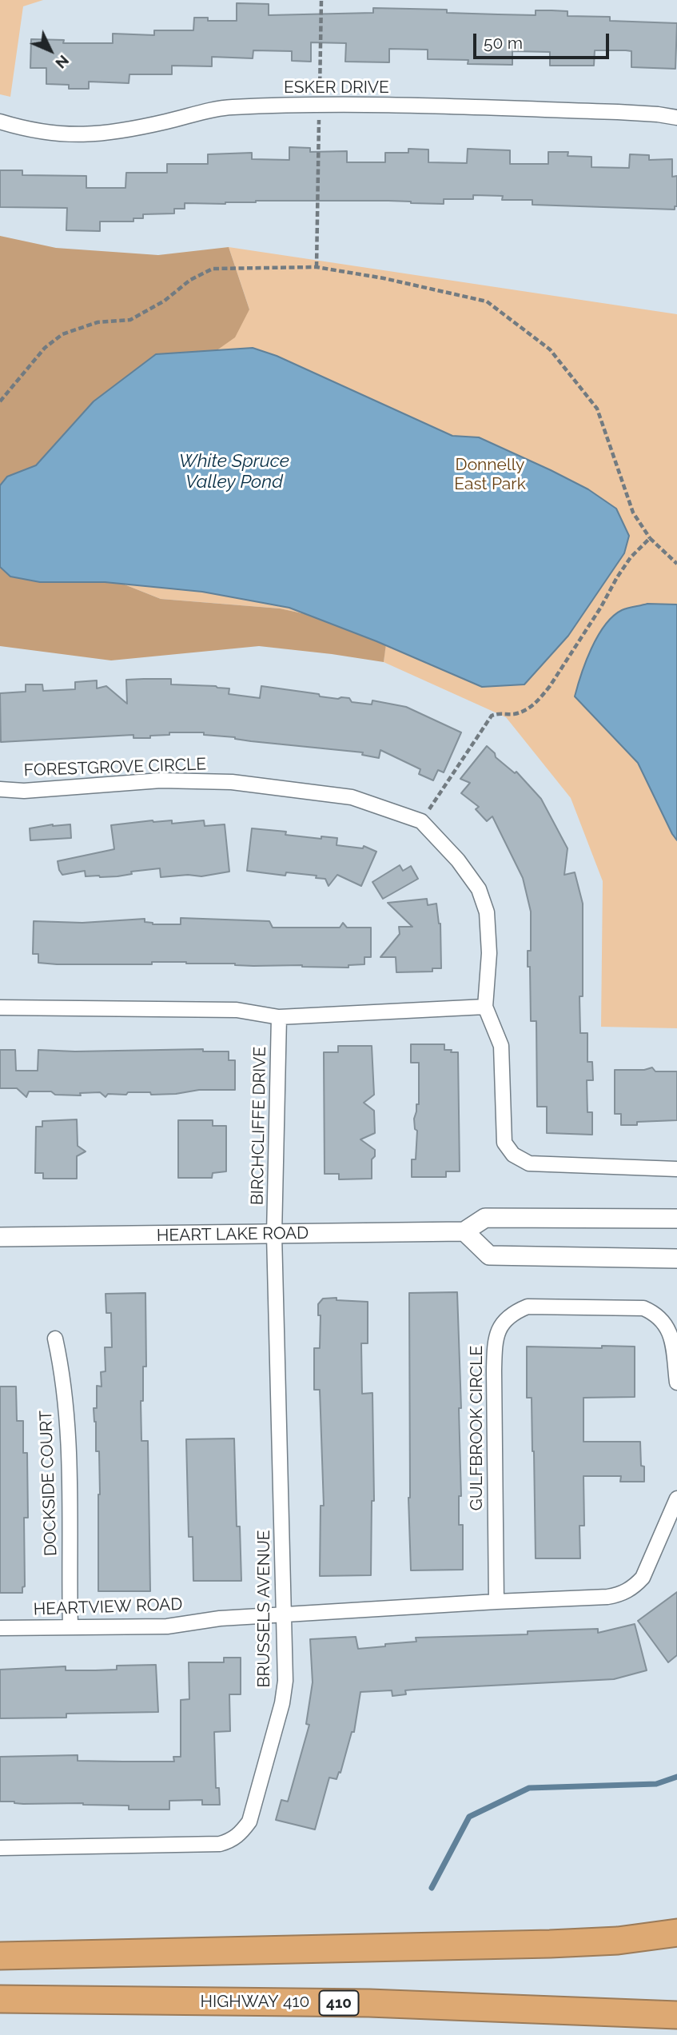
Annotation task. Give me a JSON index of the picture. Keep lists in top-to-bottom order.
{
  "streets": {
    "highway": ["HIGHWAY 410", "410"],
    "street": [
      "ESKER DRIVE",
      "FORESTGROVE CIRCLE",
      "BIRCHCLIFFE DRIVE",
      "HEART LAKE ROAD",
      "GULFBROOK CIRCLE",
      "DOCKSIDE COURT",
      "HEARTVIEW ROAD",
      "BRUSSELS AVENUE"
    ]
  },
  "crossings": [
    ["BIRCHCLIFFE DRIVE", "HEART LAKE ROAD"],
    ["BIRCHCLIFFE DRIVE", "BRUSSELS AVENUE"],
    ["HEART LAKE ROAD", "BRUSSELS AVENUE"],
    ["DOCKSIDE COURT", "HEARTVIEW ROAD"],
    ["HEARTVIEW ROAD", "BRUSSELS AVENUE"]
  ],
  "water": ["White Spruce Valley Pond"],
  "parks": ["Donnelly East Park"],
  "scale_bar": "50 m",
  "north": "bottom right"
}
